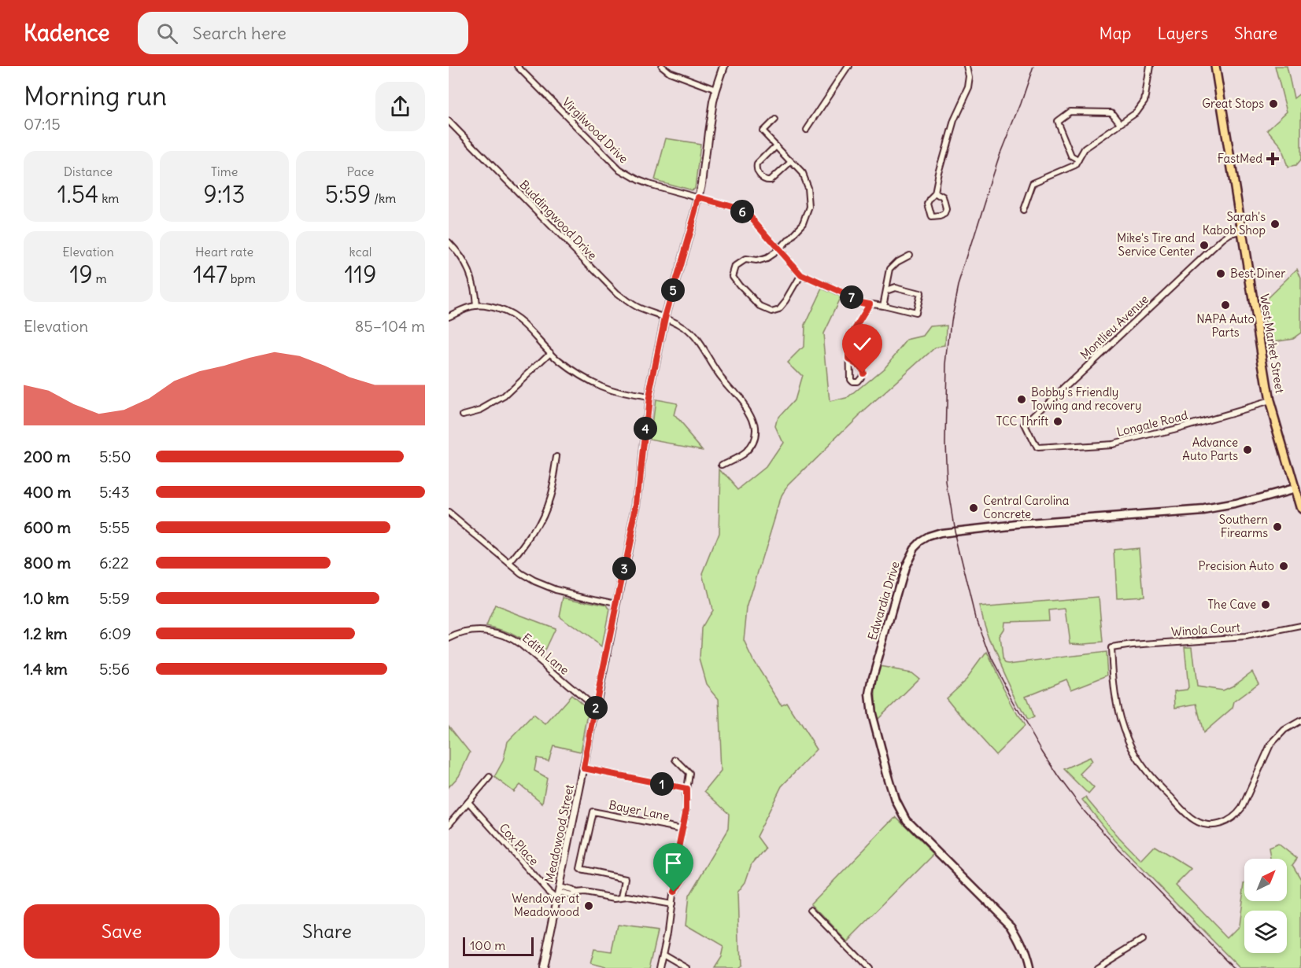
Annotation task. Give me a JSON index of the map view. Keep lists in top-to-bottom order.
{
  "streets": {
    "main road": ["West Market Street", "Edwardia Drive"],
    "street": [
      "Virgilwood Drive",
      "Buddingwood Drive",
      "Montlieu Avenue",
      "Longale Road",
      "Winola Court",
      "Edith Lane",
      "Bayer Lane",
      "Meadowood Street",
      "Cox Place"
    ]
  },
  "crossings": [
    ["Virgilwood Drive", "Meadowood Street"],
    ["Buddingwood Drive", "Meadowood Street"],
    ["Montlieu Avenue", "West Market Street"],
    ["Montlieu Avenue", "Longale Road"],
    ["West Market Street", "Longale Road"],
    ["West Market Street", "Edwardia Drive"],
    ["Edith Lane", "Meadowood Street"],
    ["Bayer Lane", "Cox Place"],
    ["Meadowood Street", "Cox Place"]
  ],
  "places": {
    "other": [
      "Great Stops",
      "Sarah's Kabob Shop",
      "Mike's Tire and Service Center",
      "Best Diner",
      "NAPA Auto Parts",
      "Bobby's Friendly Towing and recovery",
      "TCC Thrift",
      "Advance Auto Parts",
      "Central Carolina Concrete",
      "Southern Firearms",
      "Precision Auto",
      "The Cave",
      "Wendover at Meadowood"
    ],
    "health": ["FastMed"]
  },
  "scale_bar": "100 m",
  "north": "top right",
  "page": {
    "header": "Kadence",
    "search": "Search here",
    "nav": ["Map", "Layers", "Share"],
    "heading": ["Morning run", "07:15"],
    "stats": [
      ["Distance", "1.54 km"],
      ["Time", "9:13"],
      ["Pace", "5:59 /km"],
      ["Elevation", "19 m"],
      ["Heart rate", "147 bpm"],
      ["kcal", "119"]
    ],
    "pins": [
      "6",
      "5",
      "7",
      "4",
      "3",
      "2",
      "1"
    ],
    "chart": ["Elevation", "85–104 m"],
    "list": [
      {
        "name": "200 m",
        "note": "5:50"
      },
      {
        "name": "400 m",
        "note": "5:43"
      },
      {
        "name": "600 m",
        "note": "5:55"
      },
      {
        "name": "800 m",
        "note": "6:22"
      },
      {
        "name": "1.0 km",
        "note": "5:59"
      },
      {
        "name": "1.2 km",
        "note": "6:09"
      },
      {
        "name": "1.4 km",
        "note": "5:56"
      }
    ],
    "buttons": ["Save", "Share"],
    "scale": "100 m"
  }
}
